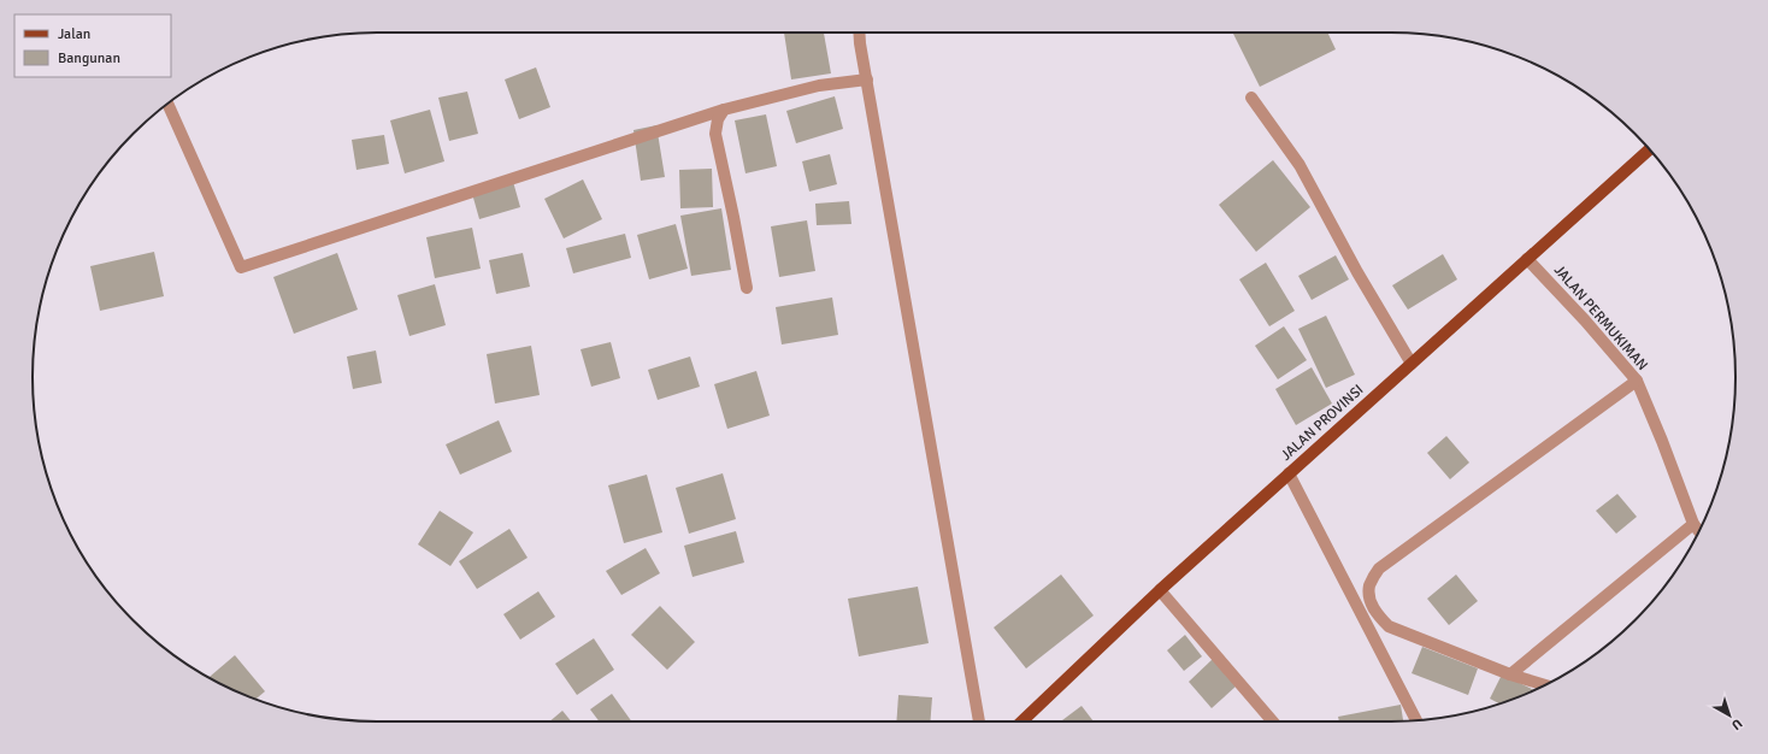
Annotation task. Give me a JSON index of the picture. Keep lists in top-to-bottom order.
{
  "streets": {
    "main road": ["JALAN PROVINSI"],
    "street": ["JALAN PERMUKIMAN"]
  },
  "crossings": [
    ["JALAN PERMUKIMAN", "JALAN PROVINSI"]
  ],
  "legend": ["Jalan", "Bangunan"],
  "north": "bottom right"
}
